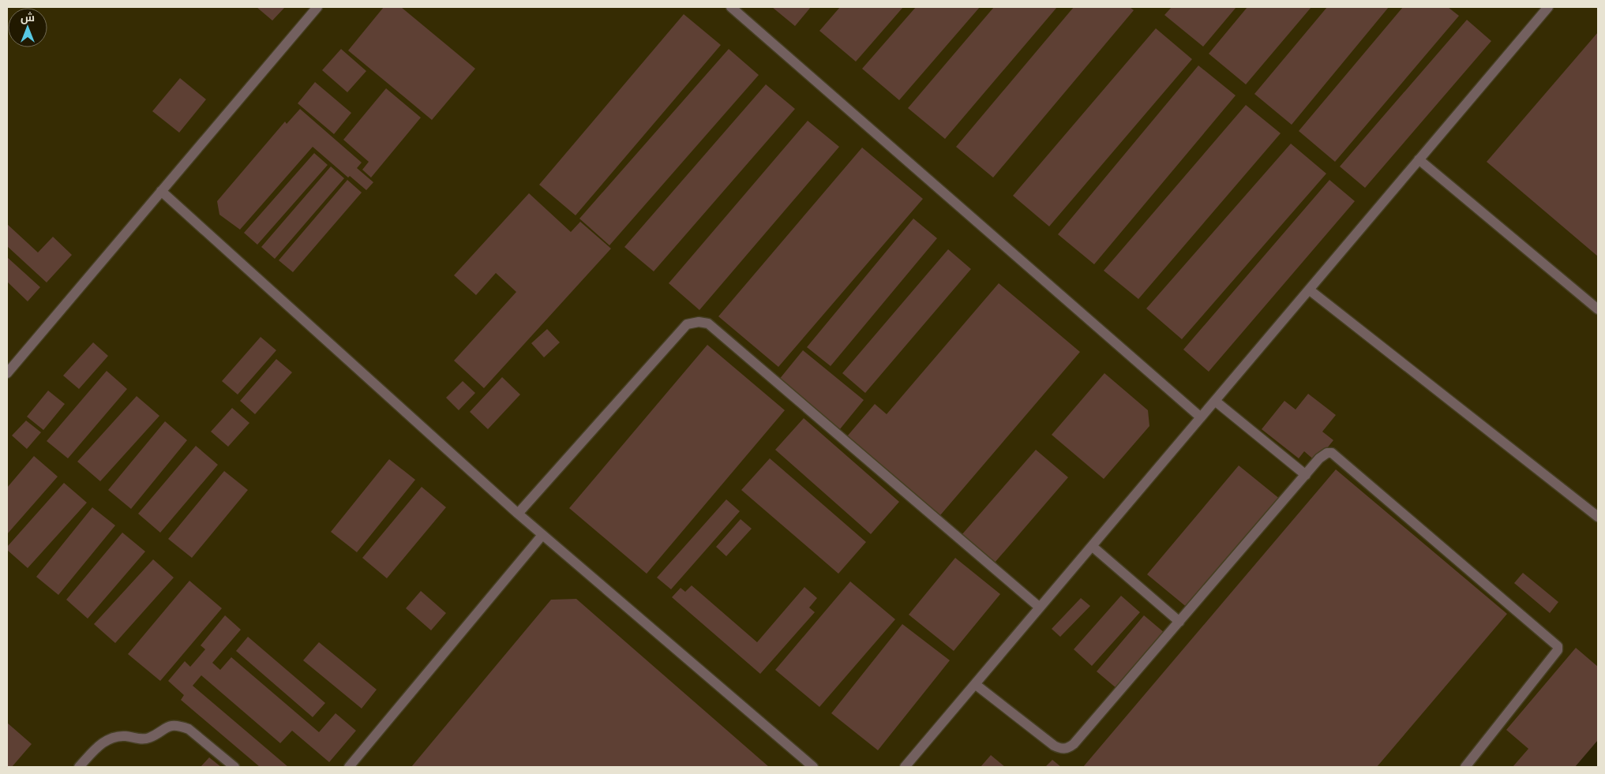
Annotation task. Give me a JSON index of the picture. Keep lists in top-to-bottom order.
{
  "north": "top"
}
